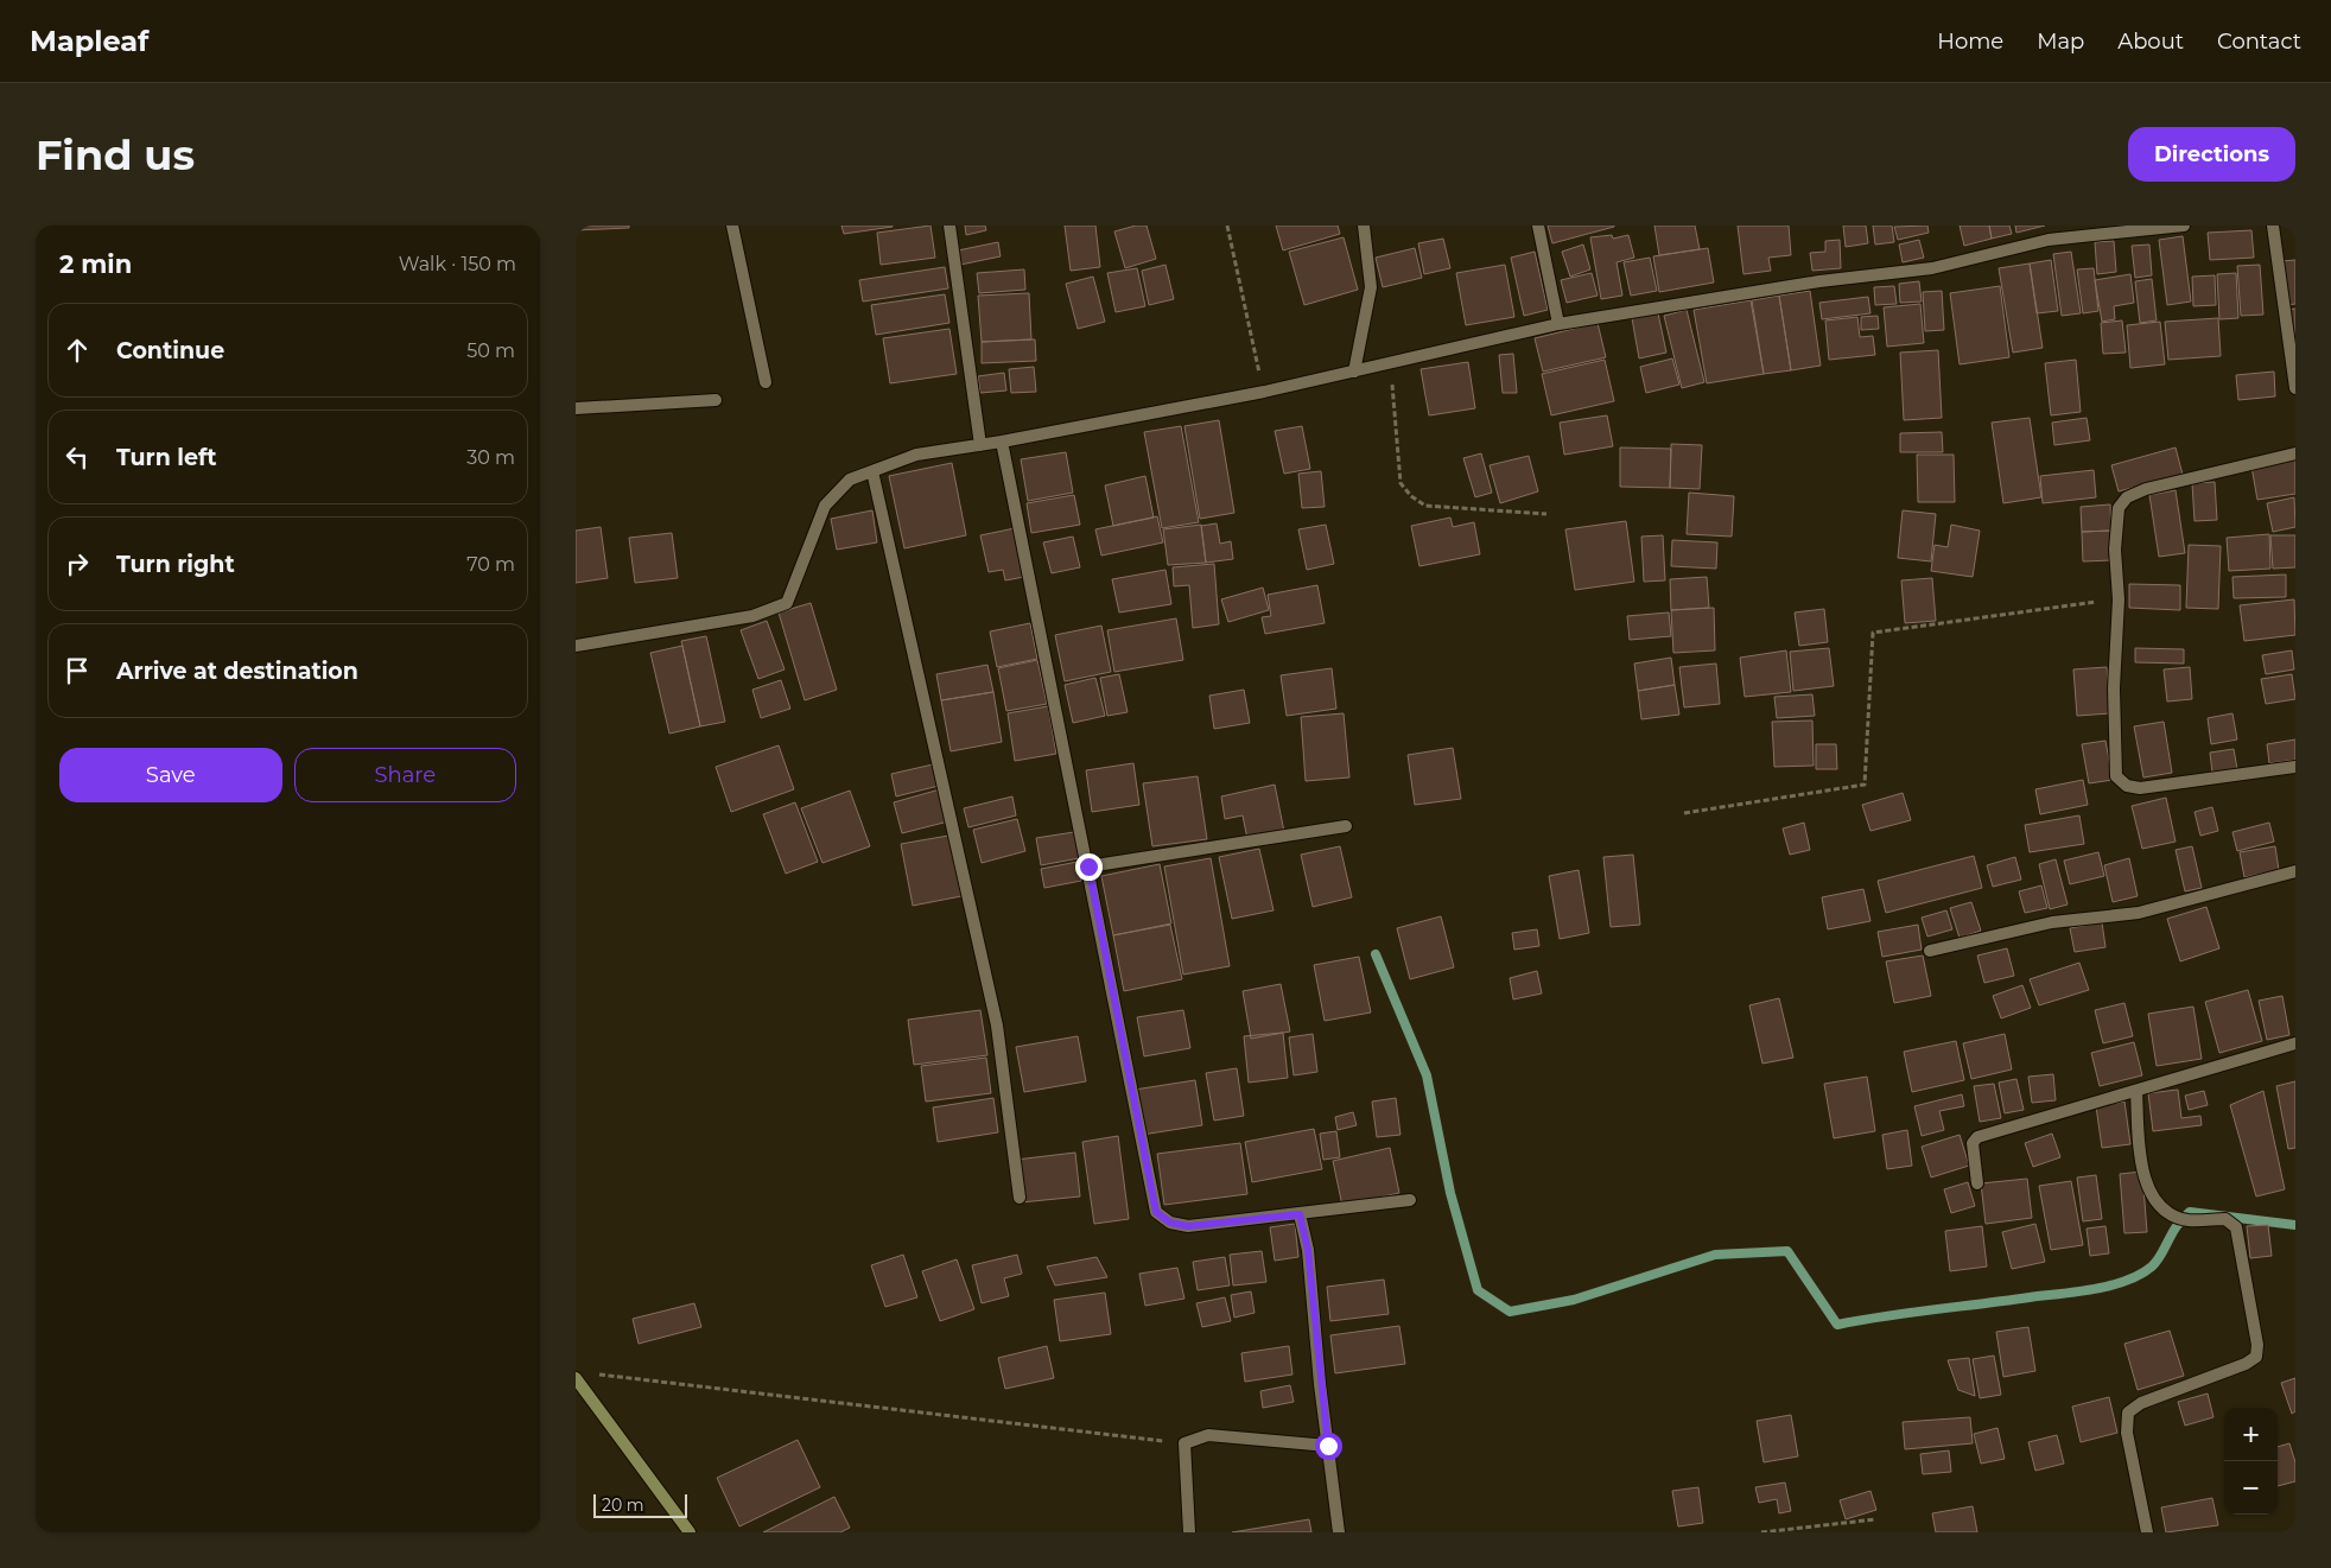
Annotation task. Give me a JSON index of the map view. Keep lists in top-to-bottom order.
{
  "scale_bar": "20 m",
  "page": {
    "header": "Mapleaf",
    "nav": [
      "Home",
      "Map",
      "About",
      "Contact"
    ],
    "buttons": [
      "Directions",
      ["Save", "Share"]
    ],
    "title": "Find us",
    "heading": ["2 min", "Walk · 150 m"],
    "list": [
      ["Continue", "50 m"],
      ["Turn left", "30 m"],
      ["Turn right", "70 m"],
      "Arrive at destination"
    ],
    "map_buttons": ["+", "−"],
    "scale": "20 m"
  }
}
